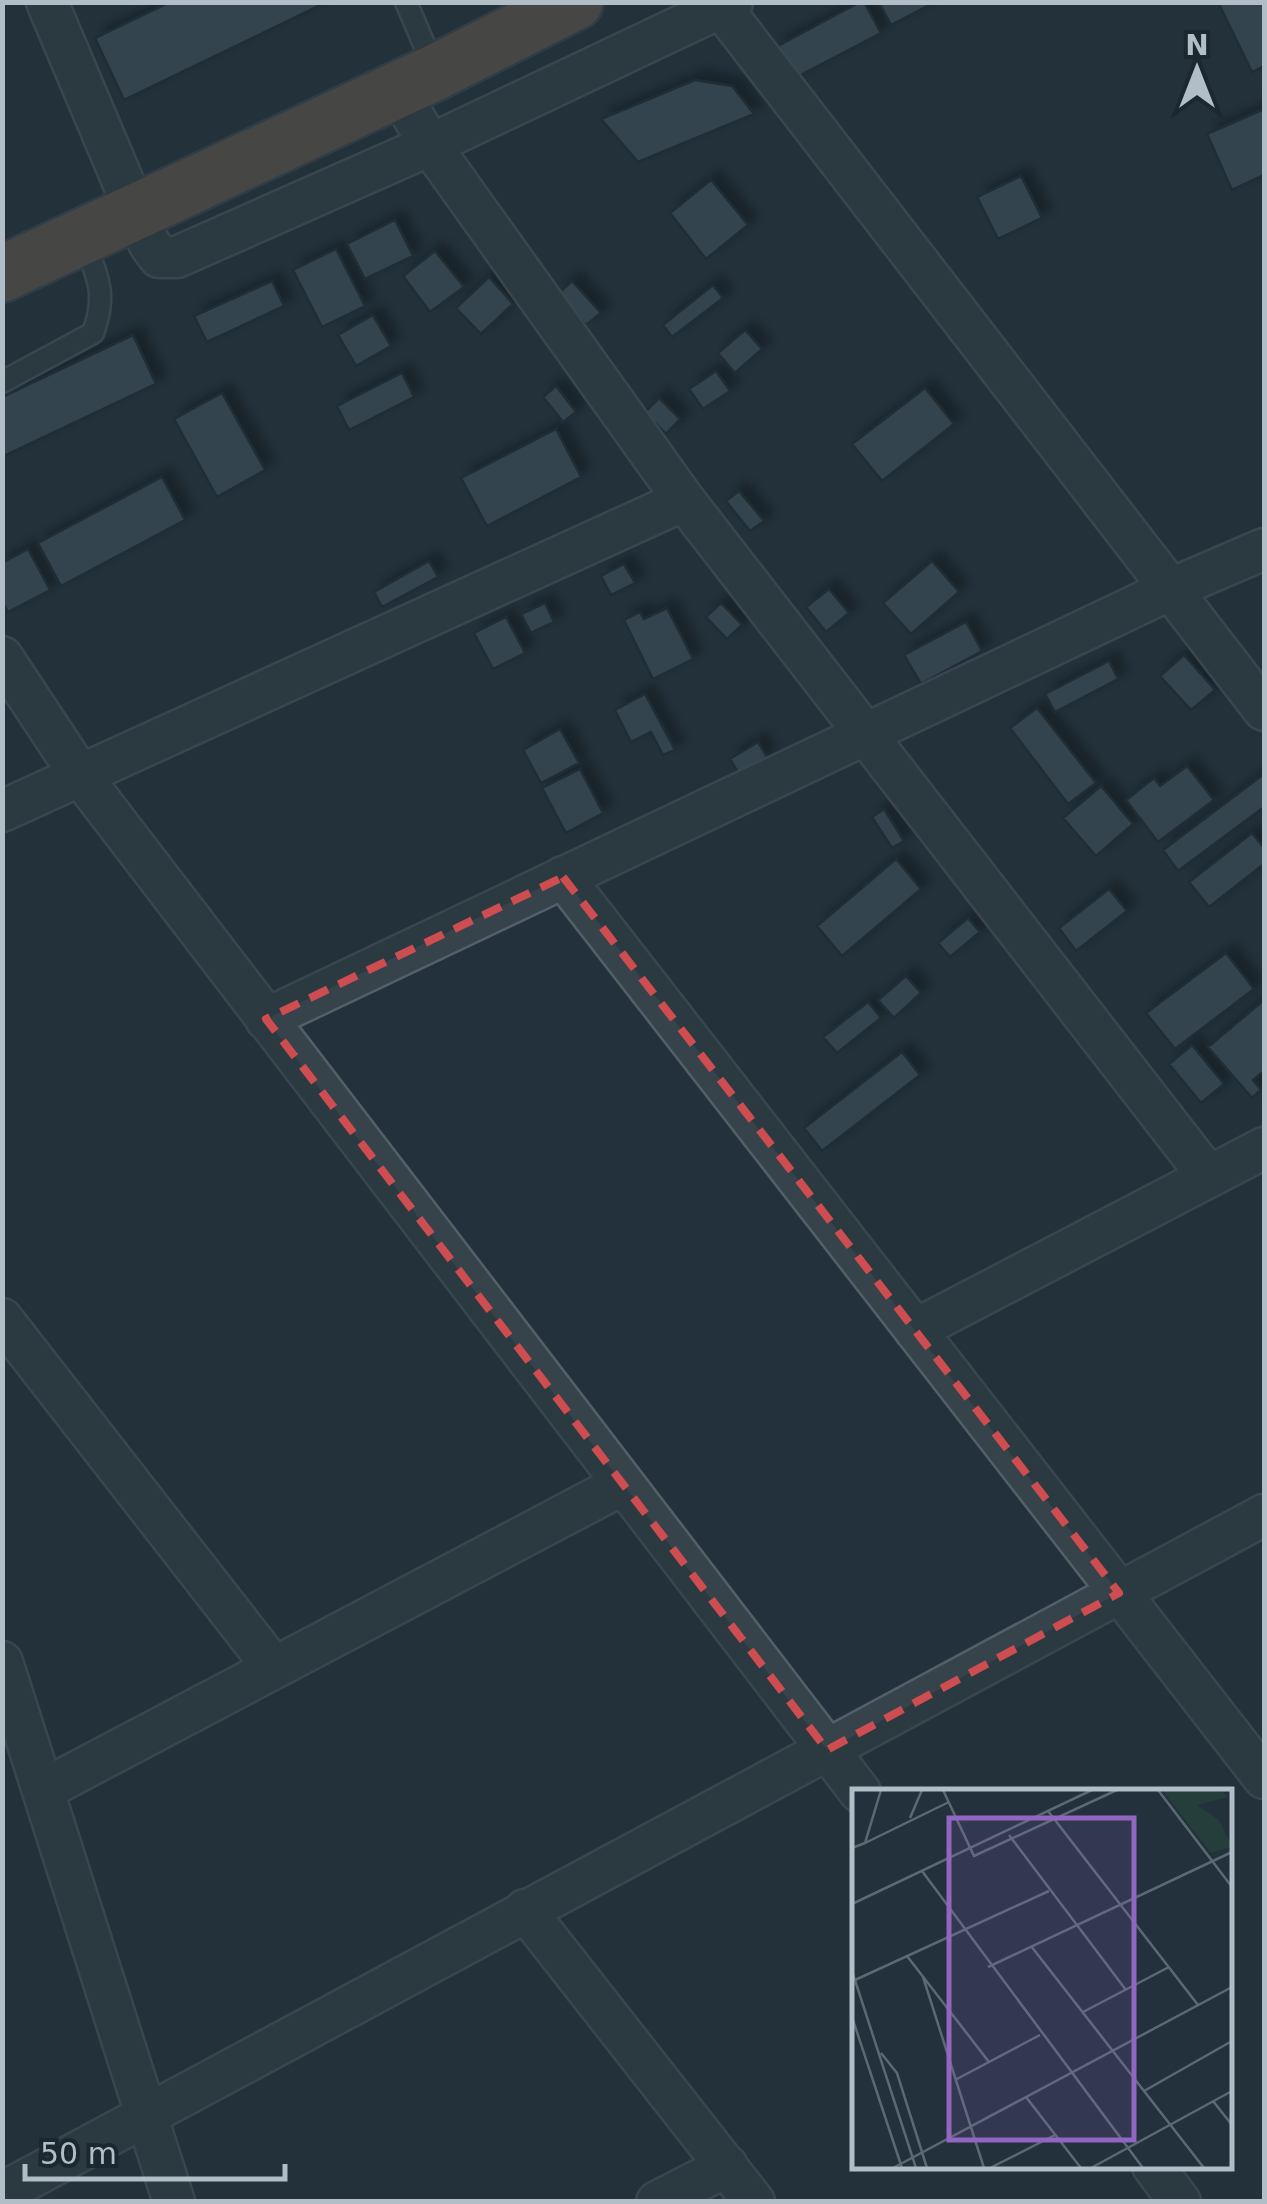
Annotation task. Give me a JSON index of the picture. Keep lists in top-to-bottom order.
{
  "scale_bar": "50 m",
  "north": "top"
}
